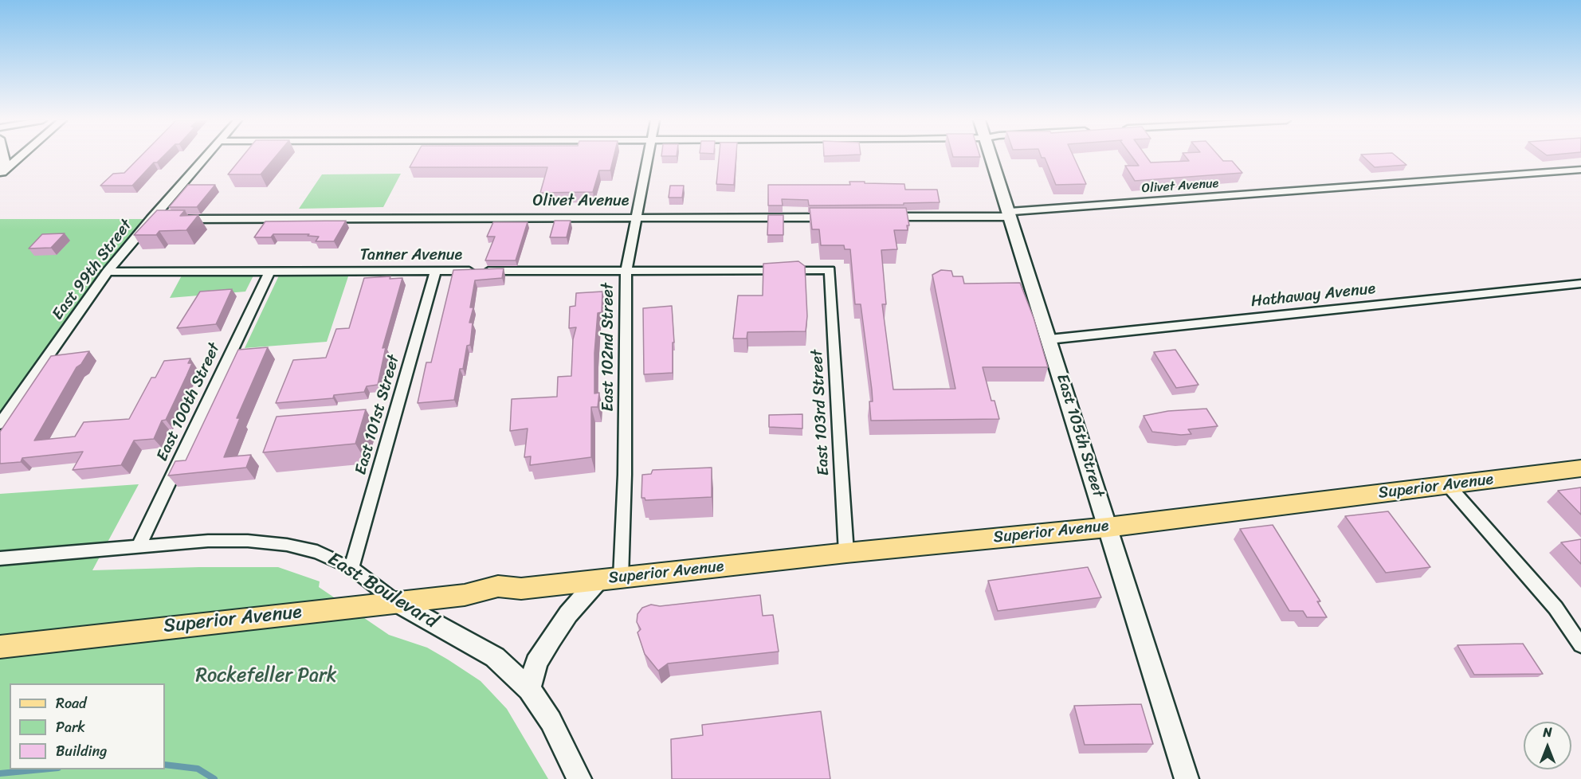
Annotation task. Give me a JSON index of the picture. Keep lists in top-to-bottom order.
{
  "streets": {
    "main road": ["East 105th Street", "Superior Avenue", "East Boulevard"],
    "street": [
      "Olivet Avenue",
      "Tanner Avenue",
      "East 99th Street",
      "Hathaway Avenue",
      "East 102nd Street",
      "East 100th Street",
      "East 103rd Street",
      "East 101st Street"
    ]
  },
  "crossings": [
    ["Olivet Avenue", "East 99th Street"],
    ["Olivet Avenue", "East 102nd Street"],
    ["Olivet Avenue", "East 105th Street"],
    ["Tanner Avenue", "East 99th Street"],
    ["Tanner Avenue", "East 102nd Street"],
    ["Tanner Avenue", "East 100th Street"],
    ["Tanner Avenue", "East 103rd Street"],
    ["Tanner Avenue", "East 101st Street"],
    ["Hathaway Avenue", "East 105th Street"],
    ["East 102nd Street", "Superior Avenue"],
    ["East 100th Street", "East Boulevard"],
    ["East 103rd Street", "Superior Avenue"],
    ["East 101st Street", "East Boulevard"],
    ["East 105th Street", "Superior Avenue"],
    ["Superior Avenue", "East Boulevard"]
  ],
  "parks": ["Rockefeller Park"],
  "legend": ["Road", "Park", "Building"],
  "north": "top"
}
